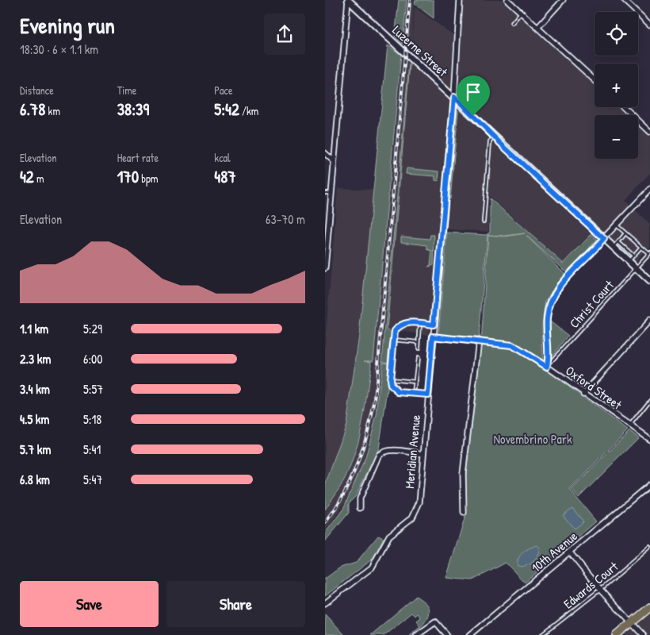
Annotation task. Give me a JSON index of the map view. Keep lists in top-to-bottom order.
{
  "streets": {
    "street": [
      "Luzerne Street",
      "Oxford Street",
      "Meridian Avenue",
      "10th Avenue"
    ],
    "lane": ["Christ Court", "Edwards Court"]
  },
  "crossings": [
    ["Luzerne Street", "Christ Court"],
    ["Luzerne Street", "Meridian Avenue"],
    ["Christ Court", "Oxford Street"],
    ["Oxford Street", "Meridian Avenue"]
  ],
  "parks": ["Novembrino Park"],
  "page": {
    "heading": ["Evening run", "18:30 · 6 × 1.1 km"],
    "map_buttons": ["+", "−"],
    "stats": [
      ["Distance", "6.78 km"],
      ["Time", "38:39"],
      ["Pace", "5:42 /km"],
      ["Elevation", "42 m"],
      ["Heart rate", "170 bpm"],
      ["kcal", "487"]
    ],
    "chart": ["Elevation", "63–70 m"],
    "list": [
      {
        "name": "1.1 km",
        "note": "5:29"
      },
      {
        "name": "2.3 km",
        "note": "6:00"
      },
      {
        "name": "3.4 km",
        "note": "5:57"
      },
      {
        "name": "4.5 km",
        "note": "5:18"
      },
      {
        "name": "5.7 km",
        "note": "5:41"
      },
      {
        "name": "6.8 km",
        "note": "5:47"
      }
    ],
    "buttons": ["Save", "Share"]
  }
}
